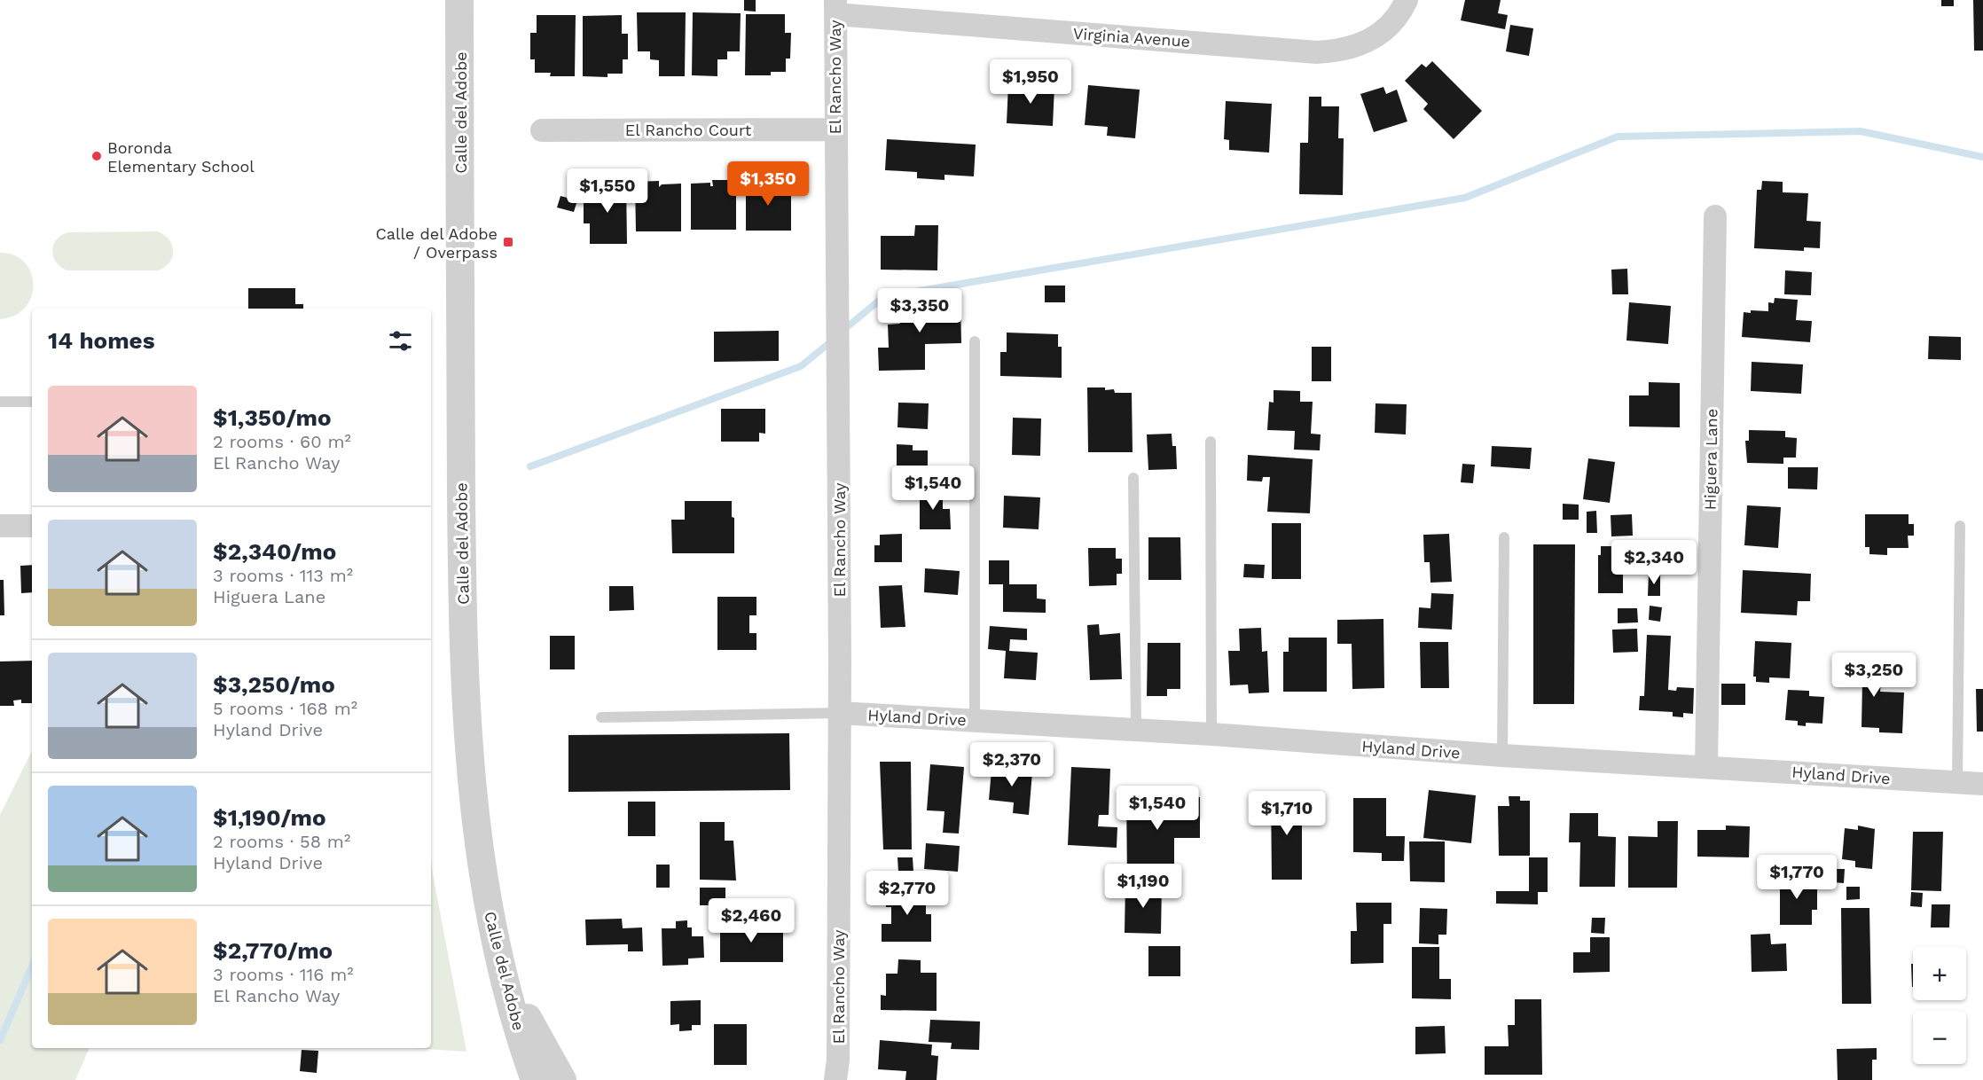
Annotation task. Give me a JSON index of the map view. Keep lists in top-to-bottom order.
{
  "streets": {
    "street": [
      "Virginia Avenue",
      "El Rancho Way",
      "Calle del Adobe",
      "El Rancho Court",
      "Higuera Lane",
      "Hyland Drive"
    ]
  },
  "crossings": [
    ["Virginia Avenue", "El Rancho Way"],
    ["El Rancho Way", "El Rancho Court"],
    ["El Rancho Way", "Hyland Drive"],
    ["Higuera Lane", "Hyland Drive"]
  ],
  "places": {
    "other": ["Boronda Elementary School"],
    "transit": ["Calle del Adobe / Overpass"]
  },
  "page": {
    "price": [
      "$1,950",
      "$1,350",
      "$1,550",
      "$3,350",
      "$1,540",
      "$2,340",
      "$3,250",
      "$2,370",
      "$1,540",
      "$1,710",
      "$1,770",
      "$1,190",
      "$2,770",
      "$2,460"
    ],
    "heading": "14 homes",
    "list": [
      {
        "name": "$1,350/mo",
        "note": "2 rooms · 60 m² · El Rancho Way"
      },
      {
        "name": "$2,340/mo",
        "note": "3 rooms · 113 m² · Higuera Lane"
      },
      {
        "name": "$3,250/mo",
        "note": "5 rooms · 168 m² · Hyland Drive"
      },
      {
        "name": "$1,190/mo",
        "note": "2 rooms · 58 m² · Hyland Drive"
      },
      {
        "name": "$2,770/mo",
        "note": "3 rooms · 116 m² · El Rancho Way"
      }
    ],
    "map_buttons": ["+", "−"]
  }
}
